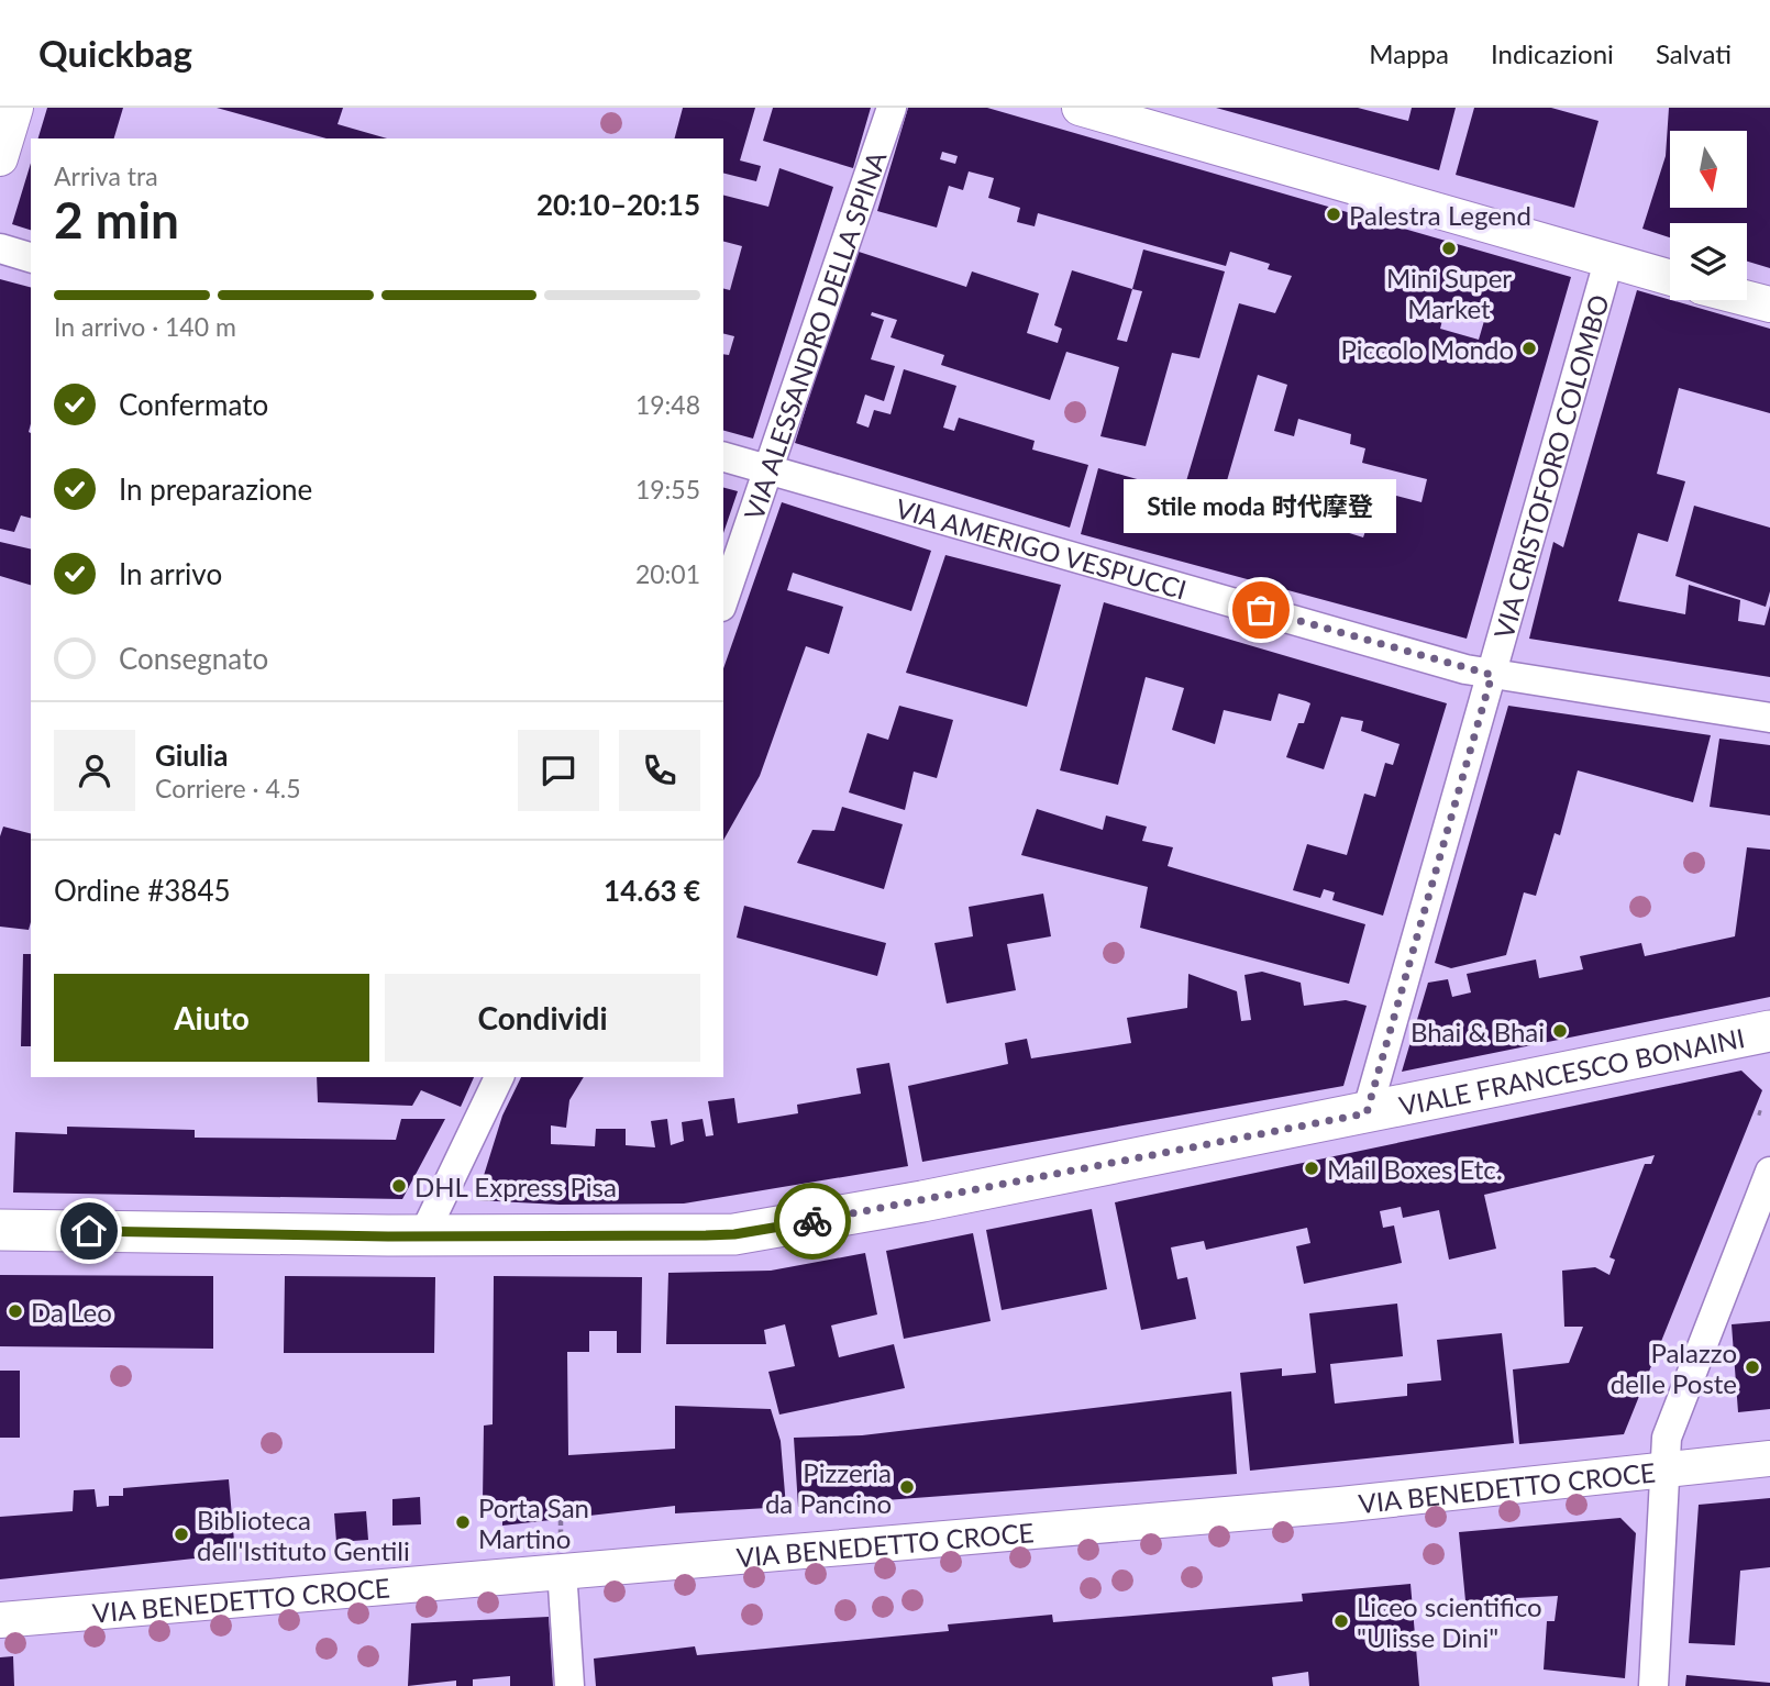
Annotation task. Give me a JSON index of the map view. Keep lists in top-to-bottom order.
{
  "streets": {
    "main road": ["VIALE FRANCESCO BONAINI"],
    "street": [
      "VIA ALESSANDRO DELLA SPINA",
      "VIA CRISTOFORO COLOMBO",
      "VIA AMERIGO VESPUCCI",
      "VIA BENEDETTO CROCE"
    ]
  },
  "crossings": [
    ["VIA ALESSANDRO DELLA SPINA", "VIA AMERIGO VESPUCCI"],
    ["VIA CRISTOFORO COLOMBO", "VIA AMERIGO VESPUCCI"],
    ["VIA CRISTOFORO COLOMBO", "VIALE FRANCESCO BONAINI"]
  ],
  "places": [
    "Palestra Legend",
    "Mini Super Market",
    "Piccolo Mondo",
    "Stile moda 时代摩登",
    "Bhai & Bhai",
    "Mail Boxes Etc.",
    "DHL Express Pisa",
    "Da Leo",
    "Palazzo delle Poste",
    "Pizzeria da Pancino",
    "Porta San Martino",
    "Biblioteca dell'Istituto Gentili",
    "Liceo scientifico \"Ulisse Dini\""
  ],
  "north": "bottom",
  "page": {
    "header": "Quickbag",
    "nav": ["Mappa", "Indicazioni", "Salvati"],
    "heading": ["2 min", "Arriva tra", "20:10–20:15"],
    "panel": [
      "Giulia",
      "Corriere · 4.5",
      "Ordine #3845",
      "14.63 €"
    ],
    "bar": "In arrivo · 140 m",
    "list": [
      ["Confermato", "19:48"],
      ["In preparazione", "19:55"],
      ["In arrivo", "20:01"],
      "Consegnato"
    ],
    "bubble": "Stile moda 时代摩登",
    "buttons": ["Aiuto", "Condividi"]
  }
}
